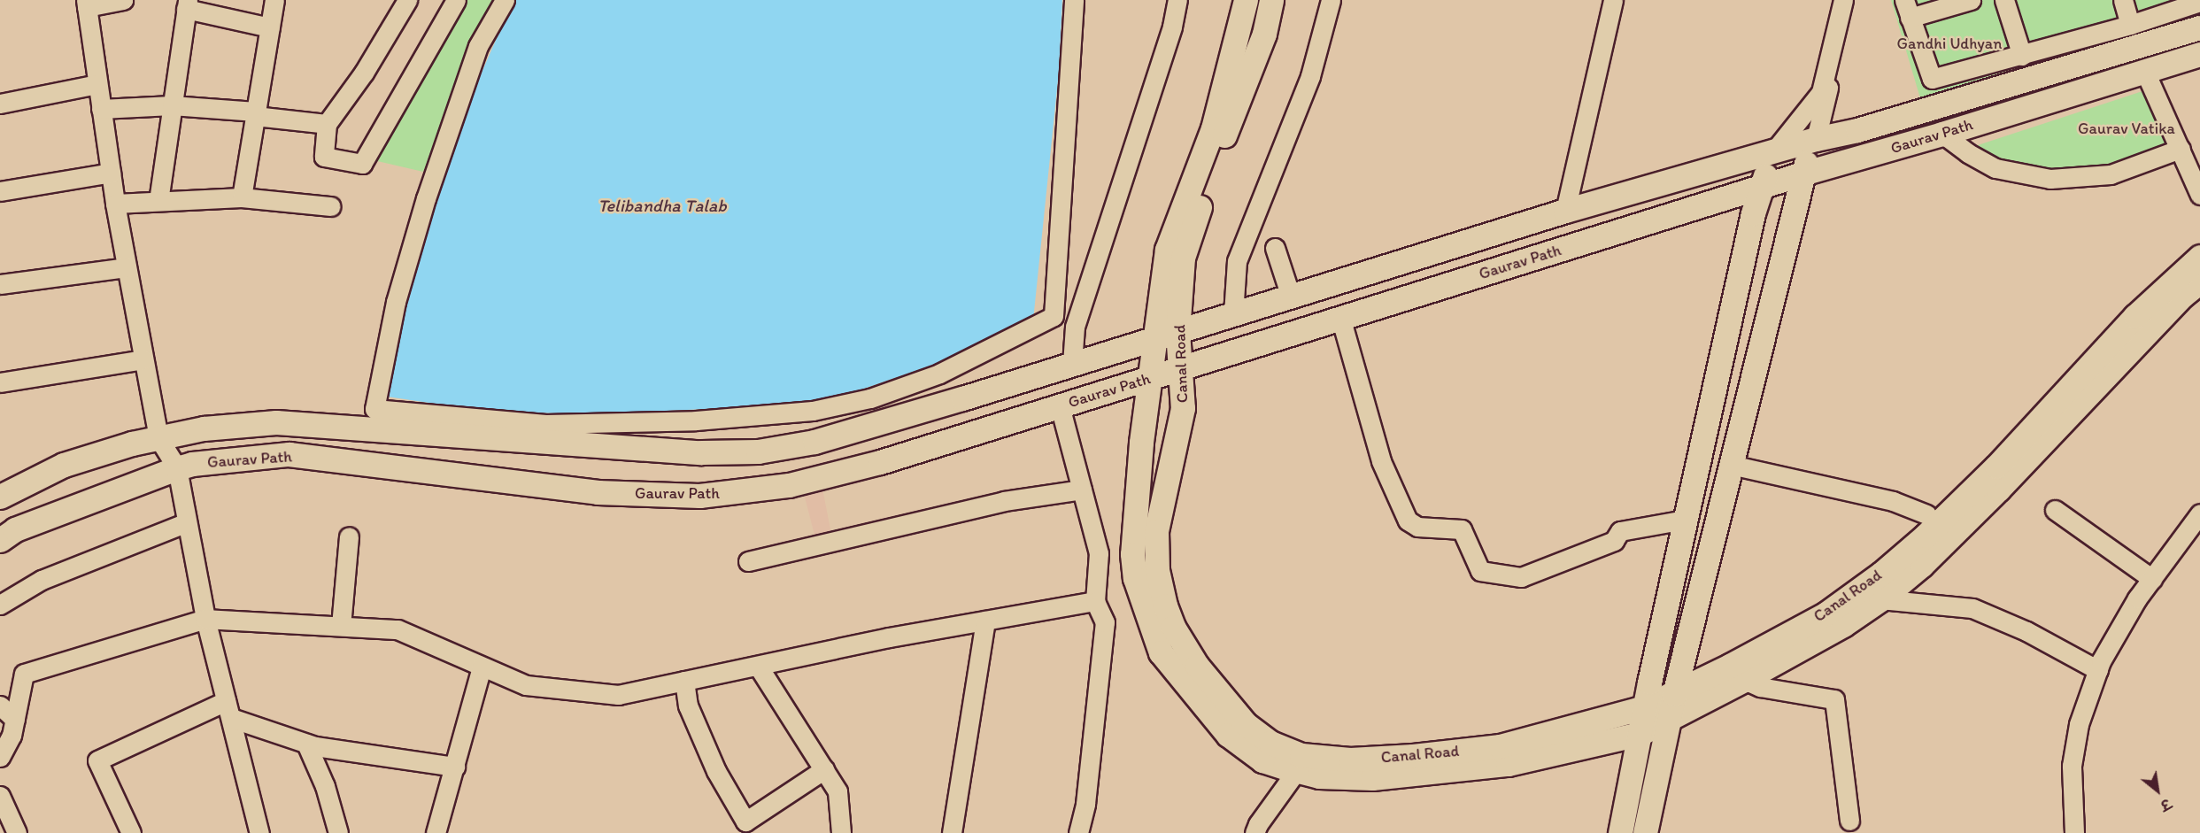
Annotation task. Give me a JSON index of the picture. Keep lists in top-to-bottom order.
{
  "streets": {
    "main road": ["Gaurav Path", "Canal Road"]
  },
  "crossings": [
    ["Gaurav Path", "Canal Road"]
  ],
  "water": ["Telibandha Talab"],
  "parks": ["Gandhi Udhyan", "Gaurav Vatika"],
  "north": "bottom right"
}
